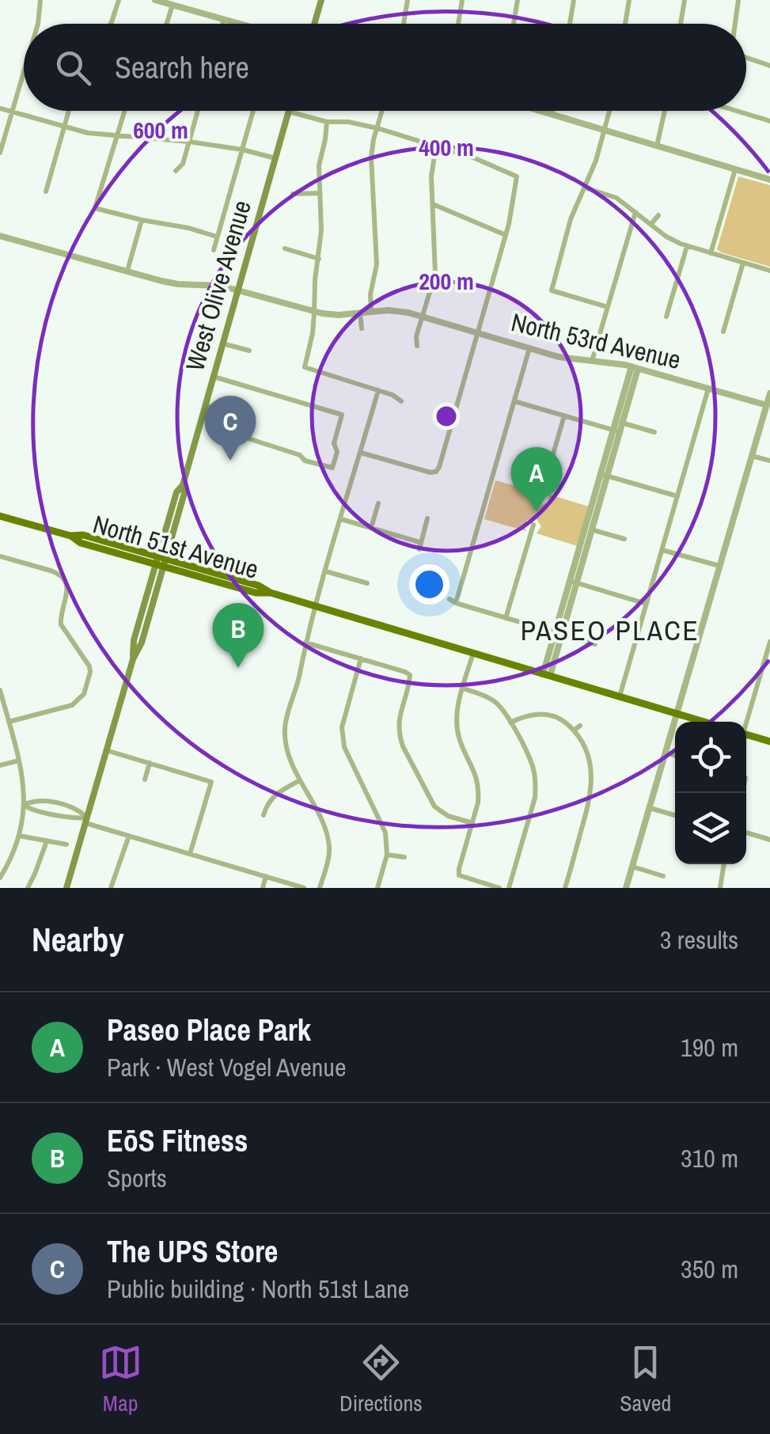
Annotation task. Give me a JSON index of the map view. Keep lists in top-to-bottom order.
{
  "streets": {
    "main road": ["West Olive Avenue", "North 51st Avenue"],
    "street": ["North 53rd Avenue"]
  },
  "crossings": [
    ["West Olive Avenue", "North 53rd Avenue"],
    ["West Olive Avenue", "North 51st Avenue"]
  ],
  "districts": ["PASEO PLACE"],
  "page": {
    "search": "Search here",
    "pins": ["C", "A", "B"],
    "heading": ["Nearby", "3 results"],
    "list": [
      {
        "mark": "A",
        "name": "Paseo Place Park",
        "note": "Park · West Vogel Avenue",
        "value": "190 m"
      },
      {
        "mark": "B",
        "name": "EōS Fitness",
        "note": "Sports",
        "value": "310 m"
      },
      {
        "mark": "C",
        "name": "The UPS Store",
        "note": "Public building · North 51st Lane",
        "value": "350 m"
      }
    ],
    "nav": ["Map", "Directions", "Saved"]
  },
  "rings": ["600 m", "400 m", "200 m"]
}
